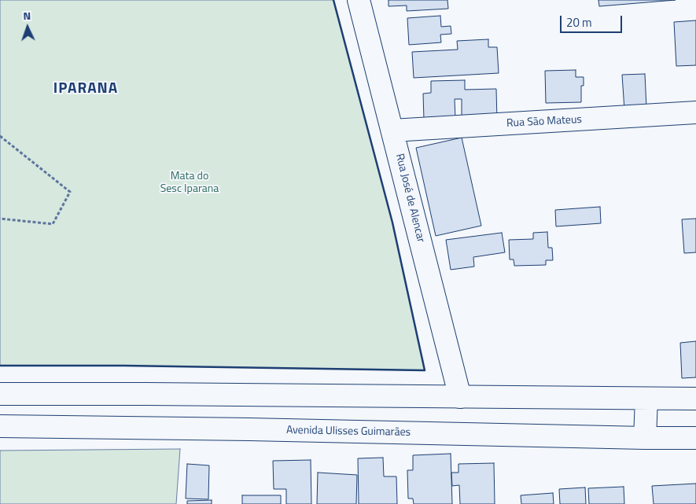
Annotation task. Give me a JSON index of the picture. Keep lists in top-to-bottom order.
{
  "streets": {
    "main road": ["Rua São Mateus", "Rua José de Alencar", "Avenida Ulisses Guimarães"]
  },
  "crossings": [
    ["Rua São Mateus", "Rua José de Alencar"]
  ],
  "districts": ["IPARANA"],
  "parks": ["Mata do Sesc Iparana"],
  "scale_bar": "20 m",
  "north": "top"
}
